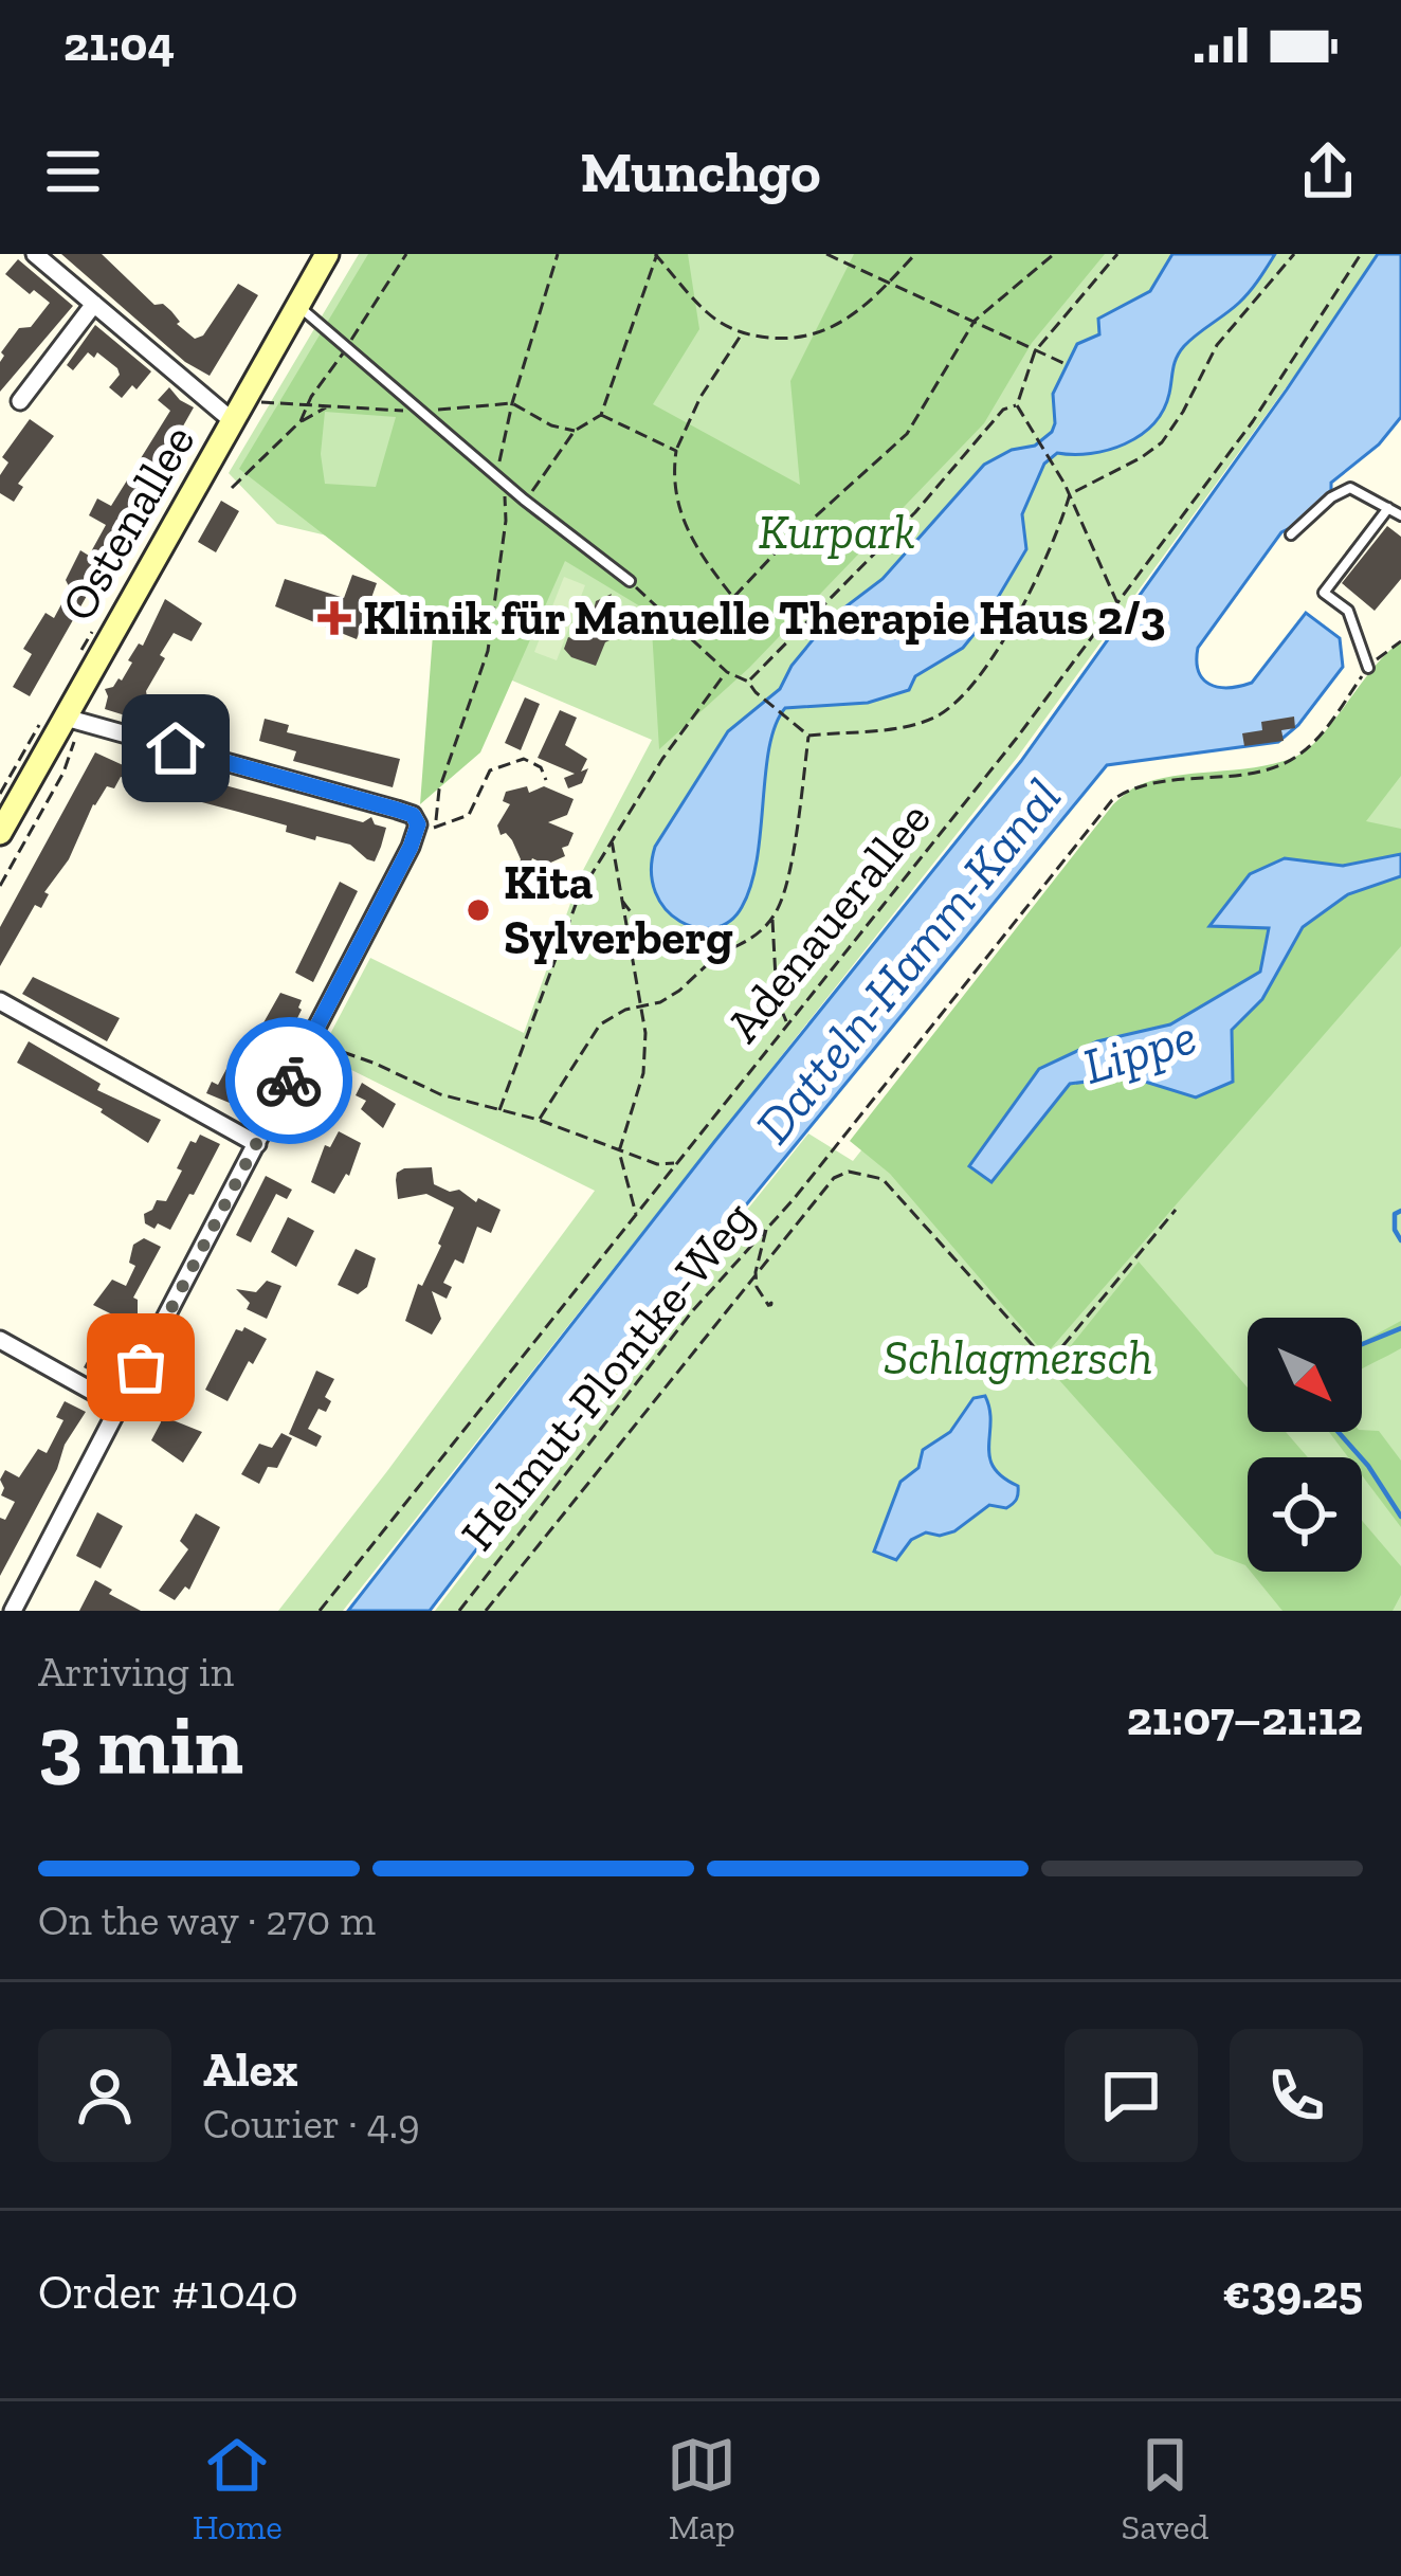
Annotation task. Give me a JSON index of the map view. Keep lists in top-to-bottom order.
{
  "streets": {
    "main road": ["Ostenallee"],
    "path": ["Adenauerallee", "Helmut-Plontke-Weg"]
  },
  "water": ["Datteln-Hamm-Kanal", "Lippe"],
  "parks": ["Kurpark", "Schlagmersch"],
  "places": {
    "health": ["Klinik für Manuelle Therapie Haus 2/3"],
    "other": ["Kita Sylverberg"]
  },
  "north": "bottom right",
  "page": {
    "status": "21:04",
    "header": "Munchgo",
    "heading": ["3 min", "Arriving in", "21:07–21:12"],
    "panel": [
      "Alex",
      "Courier · 4.9",
      "Order #1040",
      "€39.25"
    ],
    "bar": "On the way · 270 m",
    "tabs": ["Home", "Map", "Saved"]
  }
}
